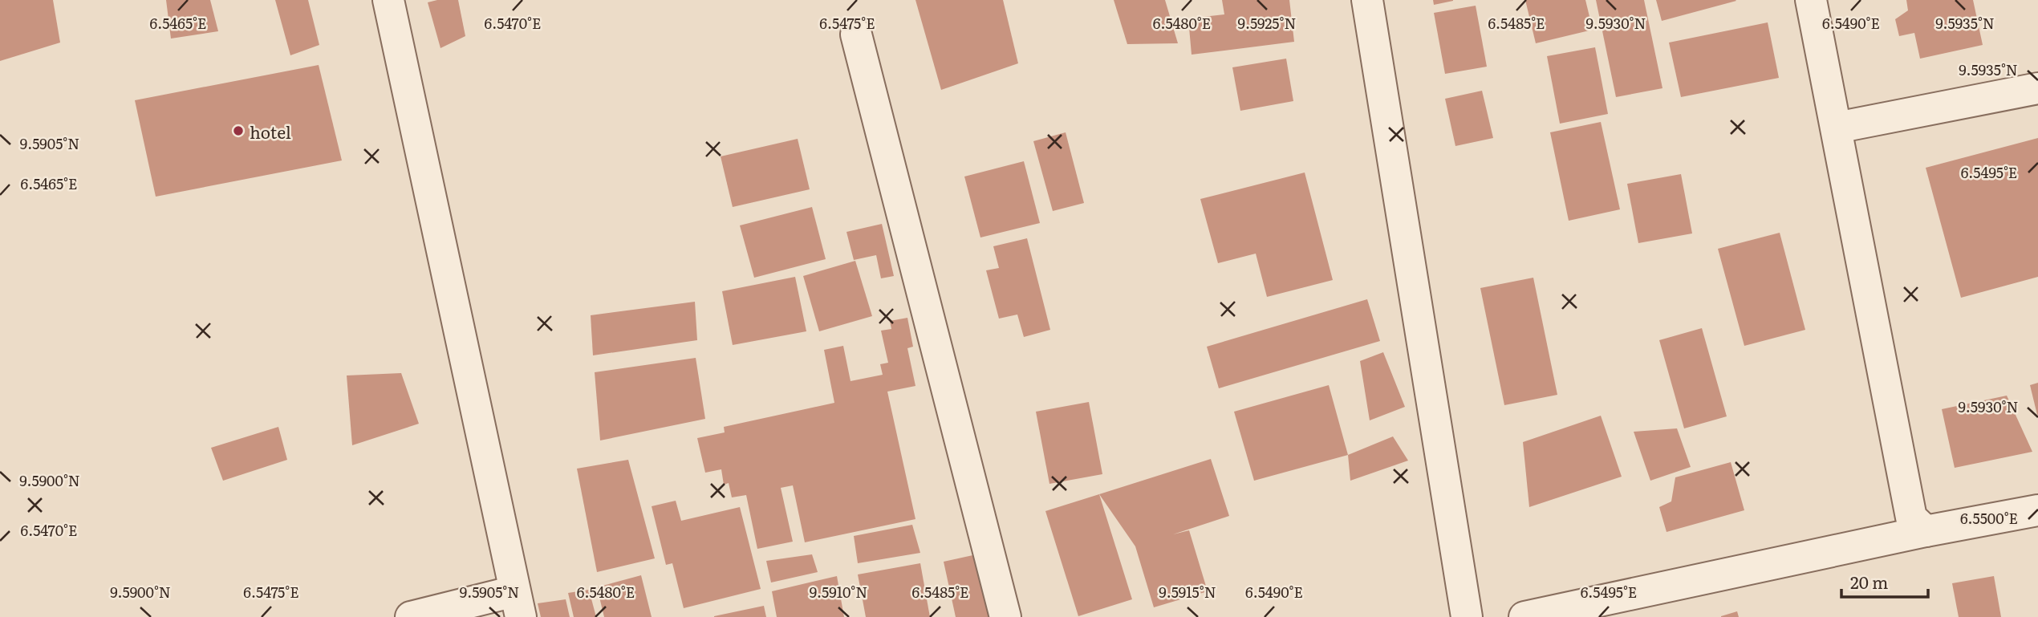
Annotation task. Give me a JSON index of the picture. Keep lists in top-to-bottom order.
{
  "places": ["hotel"],
  "scale_bar": "20 m",
  "coordinates": [
    "9.5930°N",
    "9.5925°N",
    "9.5935°N",
    "6.5465°E",
    "6.5470°E",
    "6.5475°E",
    "6.5480°E",
    "6.5485°E",
    "6.5490°E",
    "9.5905°N",
    "6.5495°E",
    "9.5900°N",
    "6.5500°E",
    "9.5910°N",
    "9.5915°N"
  ]
}
